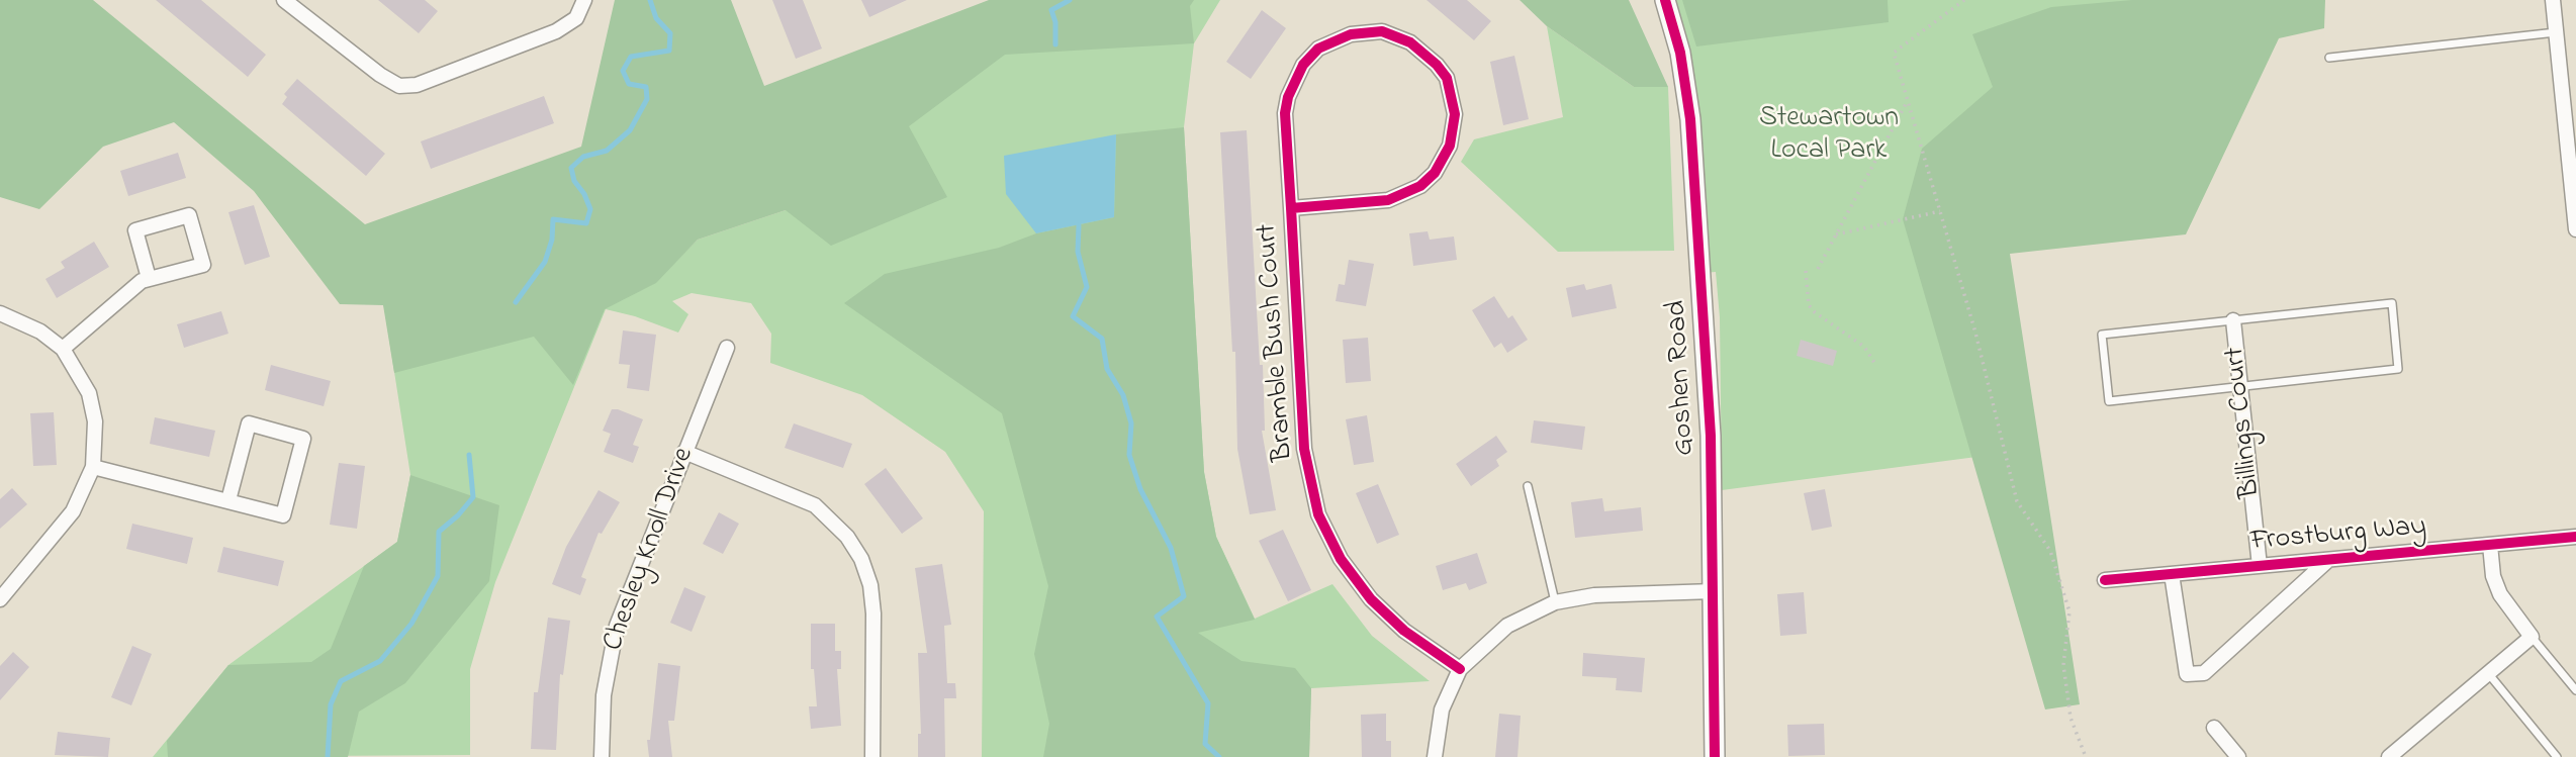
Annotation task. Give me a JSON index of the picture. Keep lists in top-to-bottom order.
{
  "streets": {
    "street": [
      "Bramble Bush Court",
      "Goshen Road",
      "Billings Court",
      "Frostburg Way",
      "Chesley Knoll Drive"
    ]
  },
  "crossings": [
    ["Billings Court", "Frostburg Way"]
  ],
  "parks": ["Stewartown Local Park"]
}
